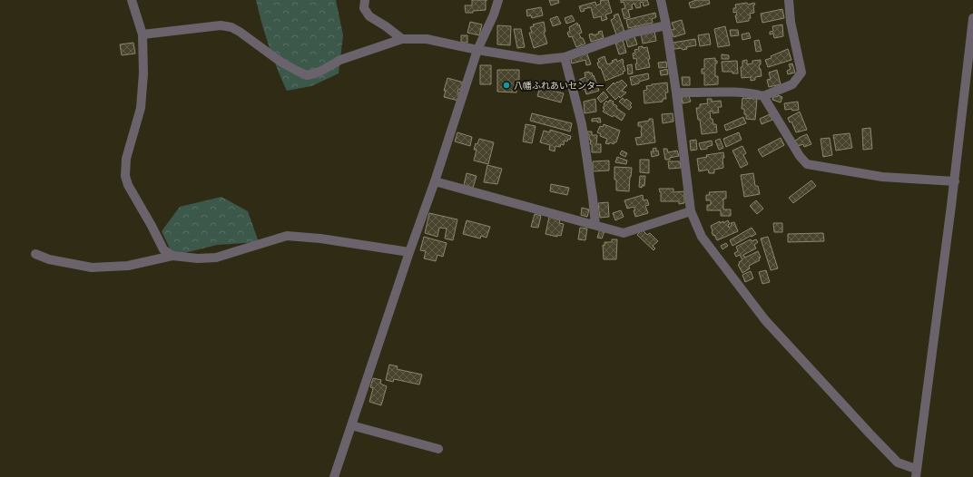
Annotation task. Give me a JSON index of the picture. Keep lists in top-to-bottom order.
{
  "places": ["八幡ふれあいセンター"]
}
